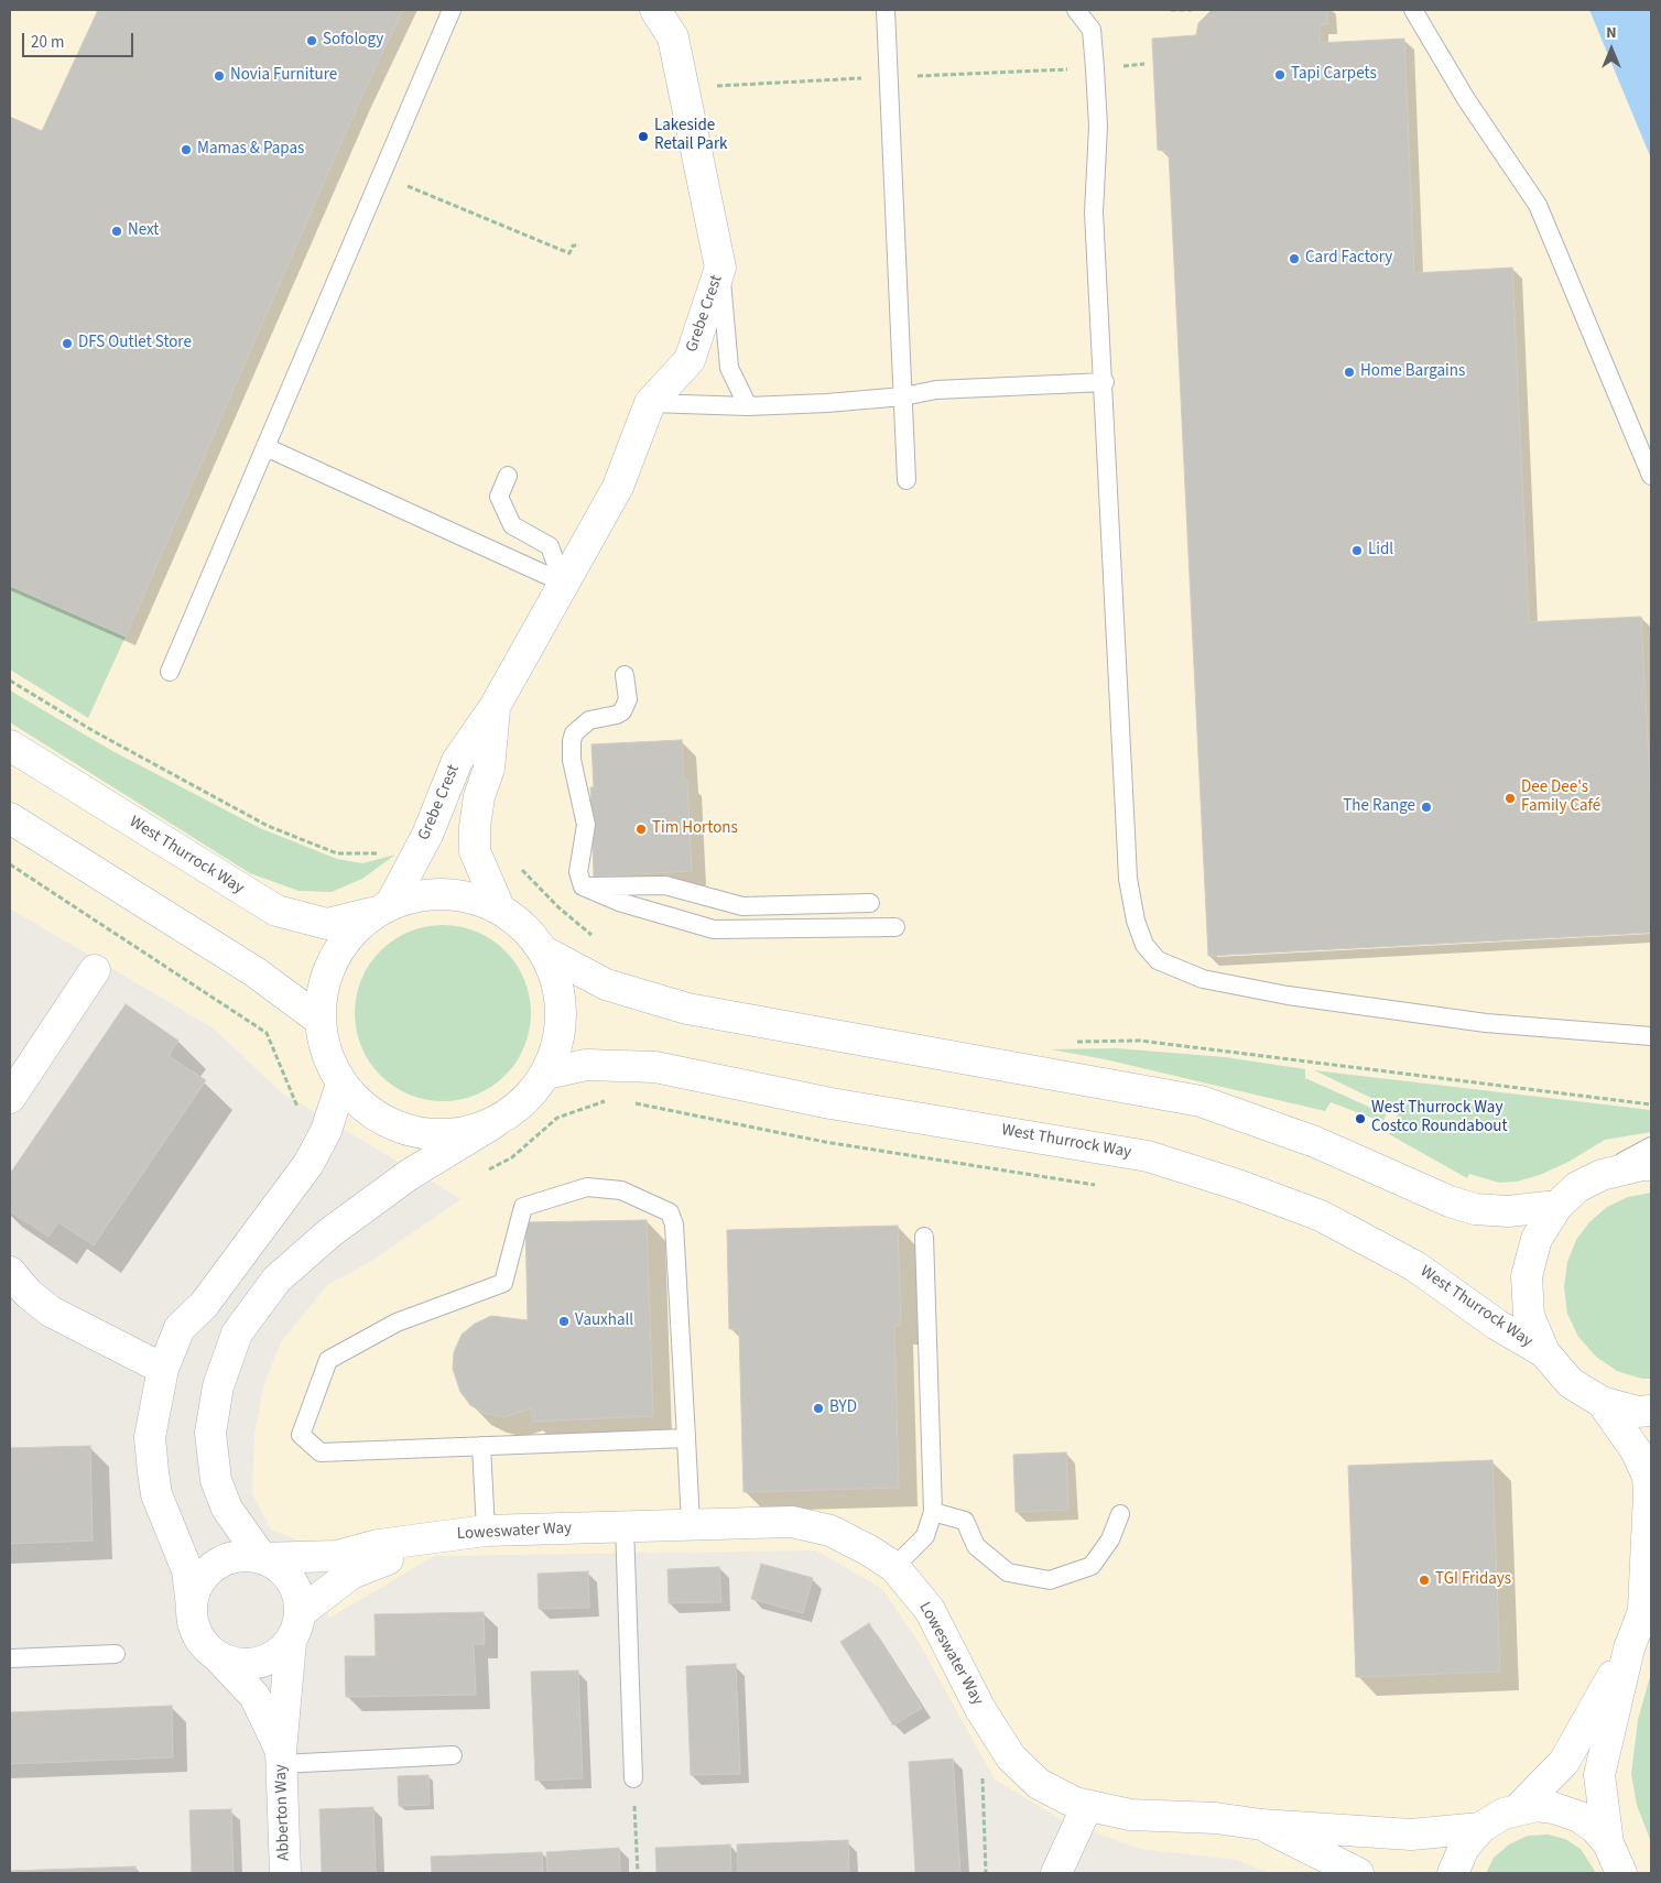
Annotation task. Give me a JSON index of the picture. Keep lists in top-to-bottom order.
{
  "streets": {
    "street": [
      "Grebe Crest",
      "West Thurrock Way",
      "Loweswater Way",
      "Abberton Way"
    ]
  },
  "crossings": [
    ["Grebe Crest", "West Thurrock Way"],
    ["Loweswater Way", "Abberton Way"]
  ],
  "places": [
    "Sofology",
    "Tapi Carpets",
    "Novia Furniture",
    "Lakeside Retail Park",
    "Mamas & Papas",
    "Next",
    "Card Factory",
    "DFS Outlet Store",
    "Home Bargains",
    "Lidl",
    "Dee Dee's Family Café",
    "The Range",
    "Tim Hortons",
    "West Thurrock Way Costco Roundabout",
    "Vauxhall",
    "BYD",
    "TGI Fridays"
  ],
  "scale_bar": "20 m",
  "north": "top"
}
